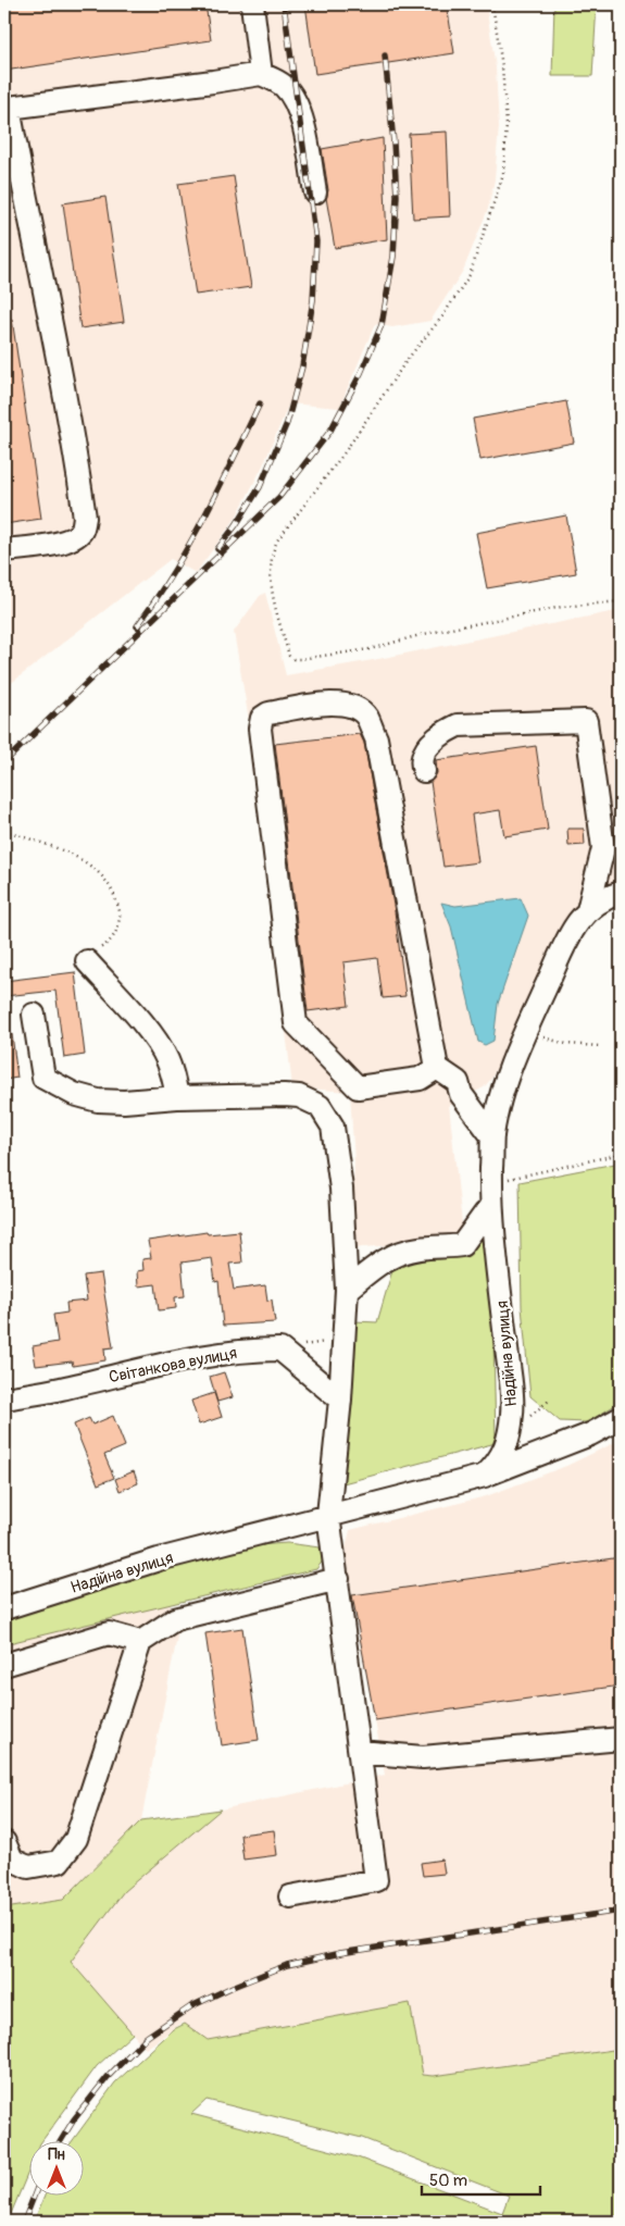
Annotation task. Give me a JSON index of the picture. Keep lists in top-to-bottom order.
{
  "streets": {
    "street": ["Надійна вулиця", "Світанкова вулиця"]
  },
  "scale_bar": "50 m",
  "north": "top"
}
